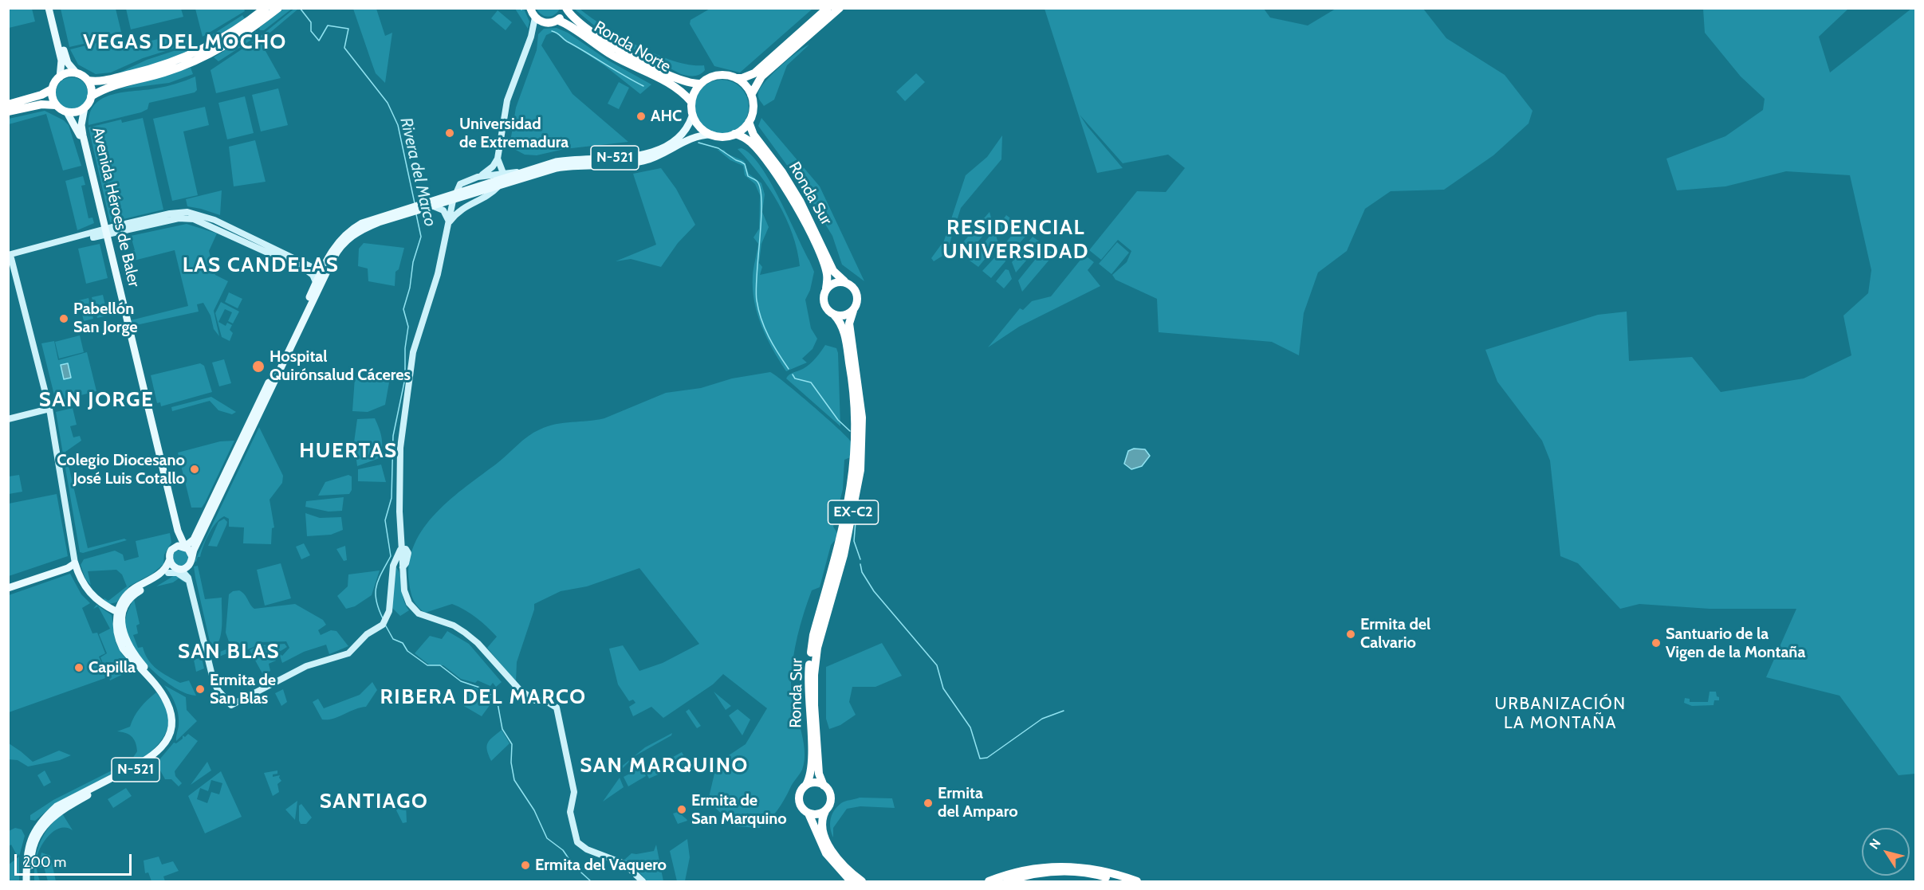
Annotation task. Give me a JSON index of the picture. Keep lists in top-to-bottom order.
{
  "streets": {
    "highway": [
      "Ronda Norte",
      "N-521",
      "Ronda Sur",
      "EX-C2"
    ],
    "main road": ["Avenida Héroes de Baler"]
  },
  "crossings": [
    ["Ronda Norte", "N-521"],
    ["Ronda Norte", "Ronda Sur"],
    ["N-521", "Ronda Sur"],
    ["N-521", "Avenida Héroes de Baler"],
    ["Ronda Sur", "EX-C2"]
  ],
  "districts": [
    "VEGAS DEL MOCHO",
    "RESIDENCIAL UNIVERSIDAD",
    "LAS CANDELAS",
    "SAN JORGE",
    "HUERTAS",
    "SAN BLAS",
    "RIBERA DEL MARCO",
    "URBANIZACIÓN LA MONTAÑA",
    "SAN MARQUINO",
    "SANTIAGO"
  ],
  "water": ["Rivera del Marco"],
  "places": [
    "AHC",
    "Universidad de Extremadura",
    "Pabellón San Jorge",
    "Hospital Quirónsalud Cáceres",
    "Colegio Diocesano José Luis Cotallo",
    "Ermita del Calvario",
    "Santuario de la Vigen de la Montaña",
    "Capilla",
    "Ermita de San Blas",
    "Ermita del Amparo",
    "Ermita de San Marquino",
    "Ermita del Vaquero"
  ],
  "scale_bar": "200 m",
  "north": "top left"
}
